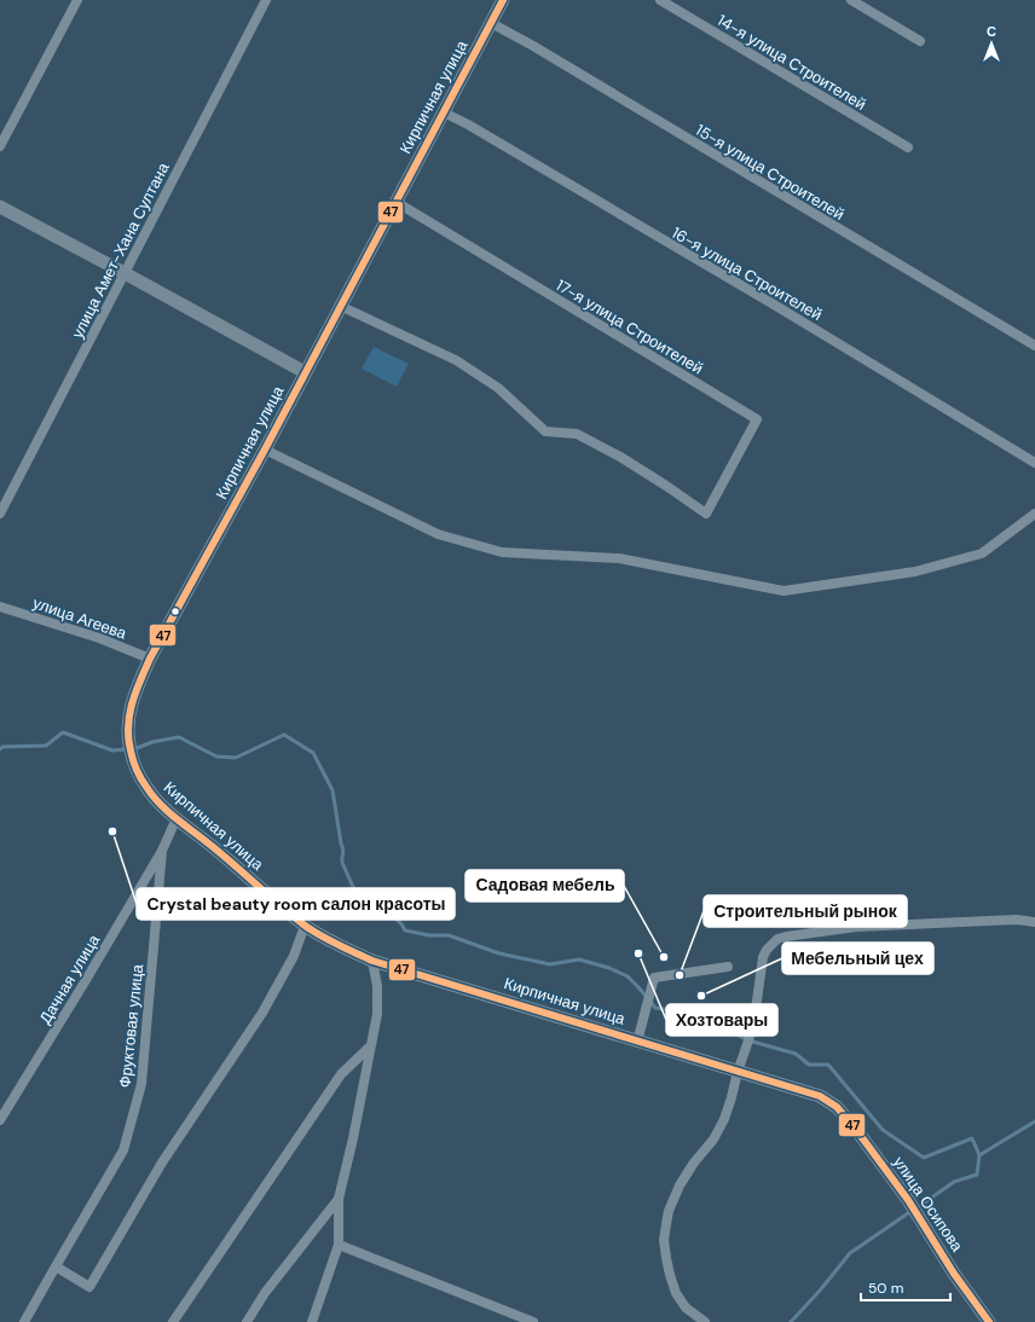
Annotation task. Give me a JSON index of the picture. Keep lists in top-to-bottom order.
{
  "streets": {
    "main road": ["Кирпичная улица", "улица Осипова"],
    "street": [
      "14-я улица Строителей",
      "15-я улица Строителей",
      "улица Амет-Хана Султана",
      "16-я улица Строителей",
      "17-я улица Строителей",
      "улица Агеева",
      "Дачная улица",
      "Фруктовая улица"
    ]
  },
  "crossings": [
    ["Кирпичная улица", "15-я улица Строителей"],
    ["Кирпичная улица", "16-я улица Строителей"],
    ["Кирпичная улица", "17-я улица Строителей"],
    ["Кирпичная улица", "улица Агеева"],
    ["Кирпичная улица", "улица Осипова"],
    ["Дачная улица", "Фруктовая улица"]
  ],
  "places": [
    "Crystal beauty room салон красоты",
    "Хозтовары",
    "Садовая мебель",
    "Строительный рынок",
    "Мебельный цех"
  ],
  "lines": ["transit line 47"],
  "scale_bar": "50 m",
  "north": "top"
}
